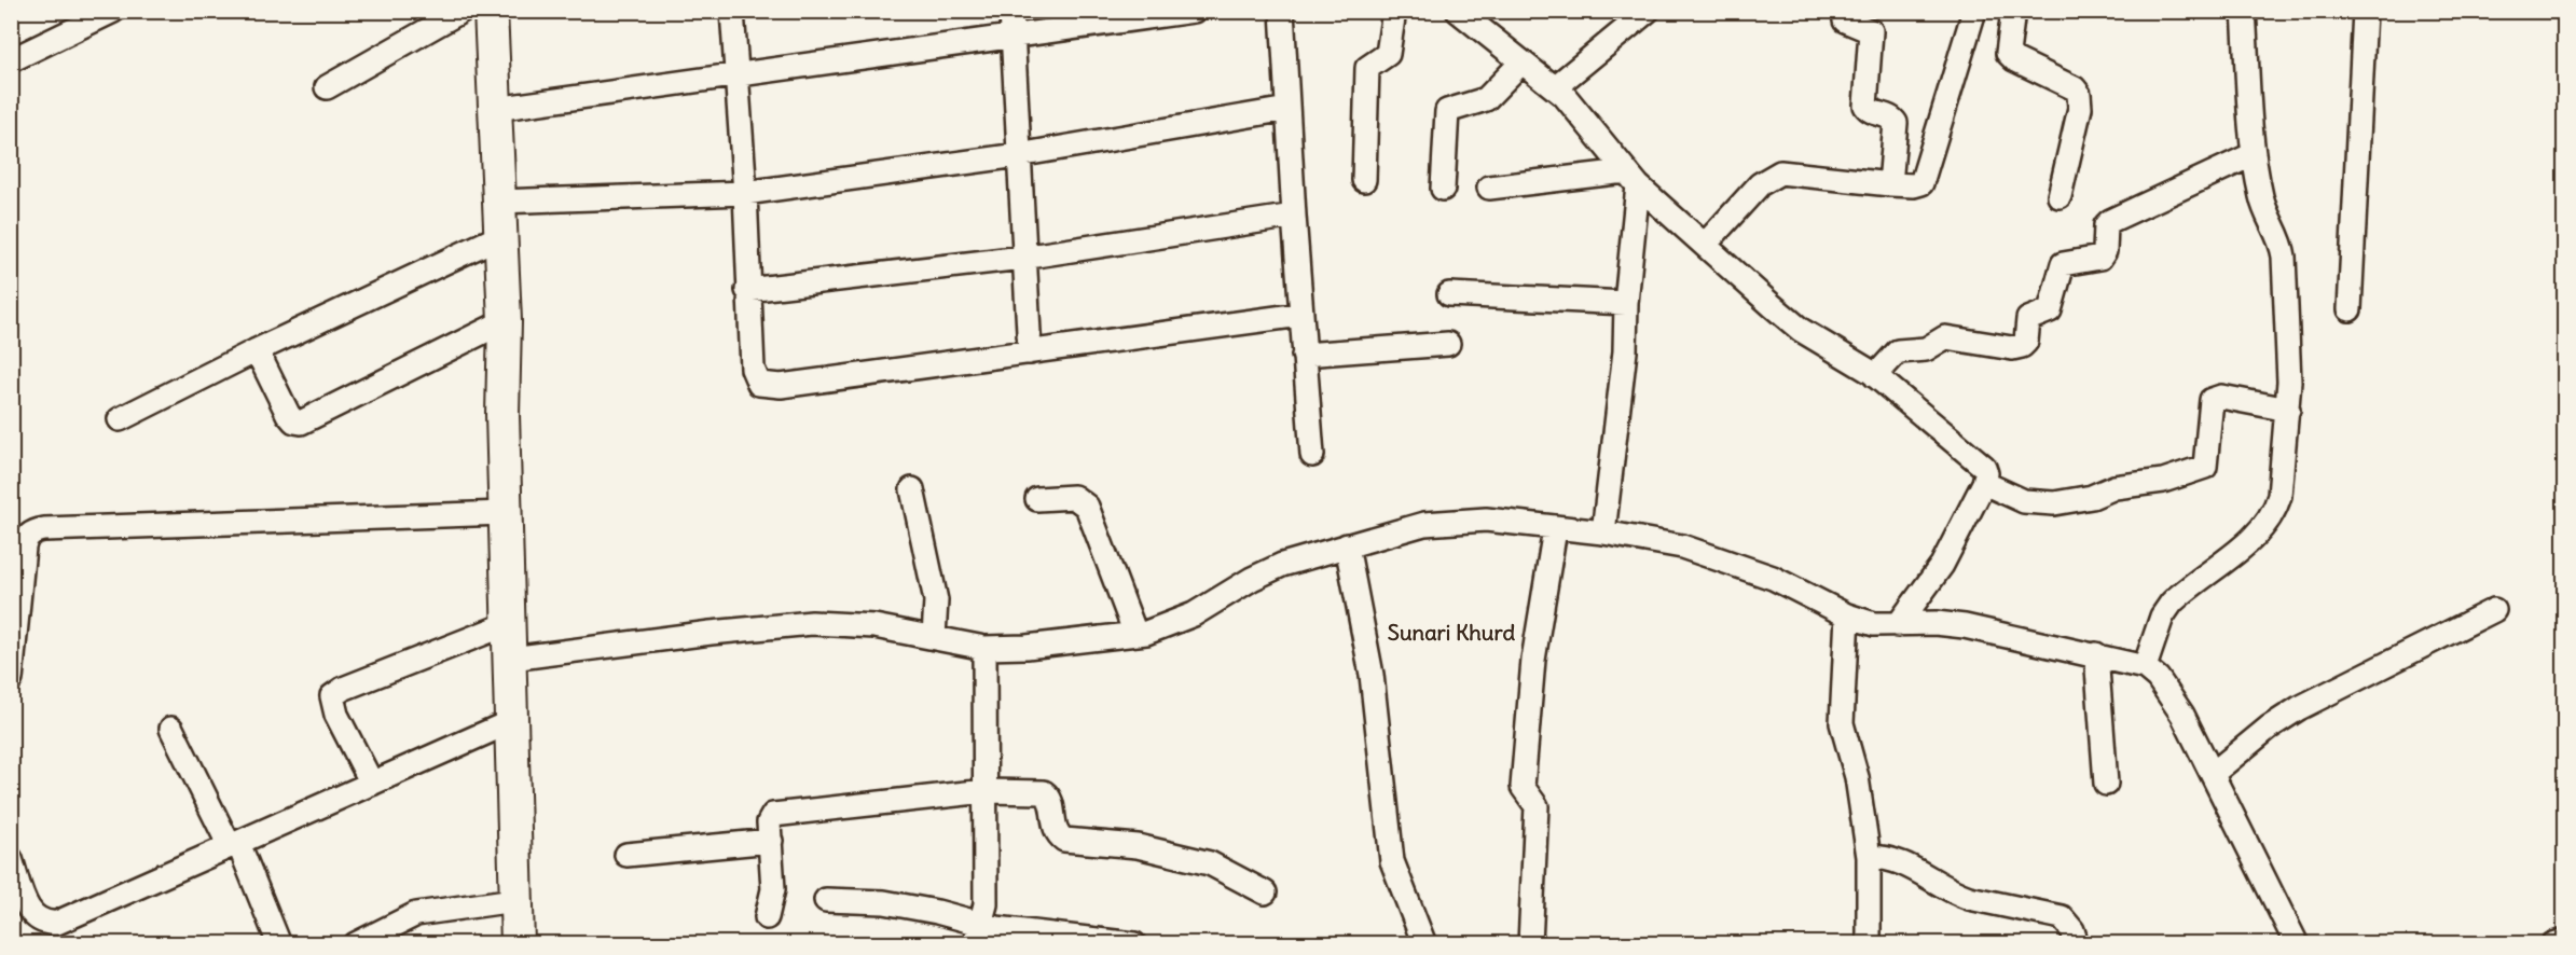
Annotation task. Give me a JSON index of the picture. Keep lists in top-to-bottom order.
{
  "districts": ["Sunari Khurd"]
}
